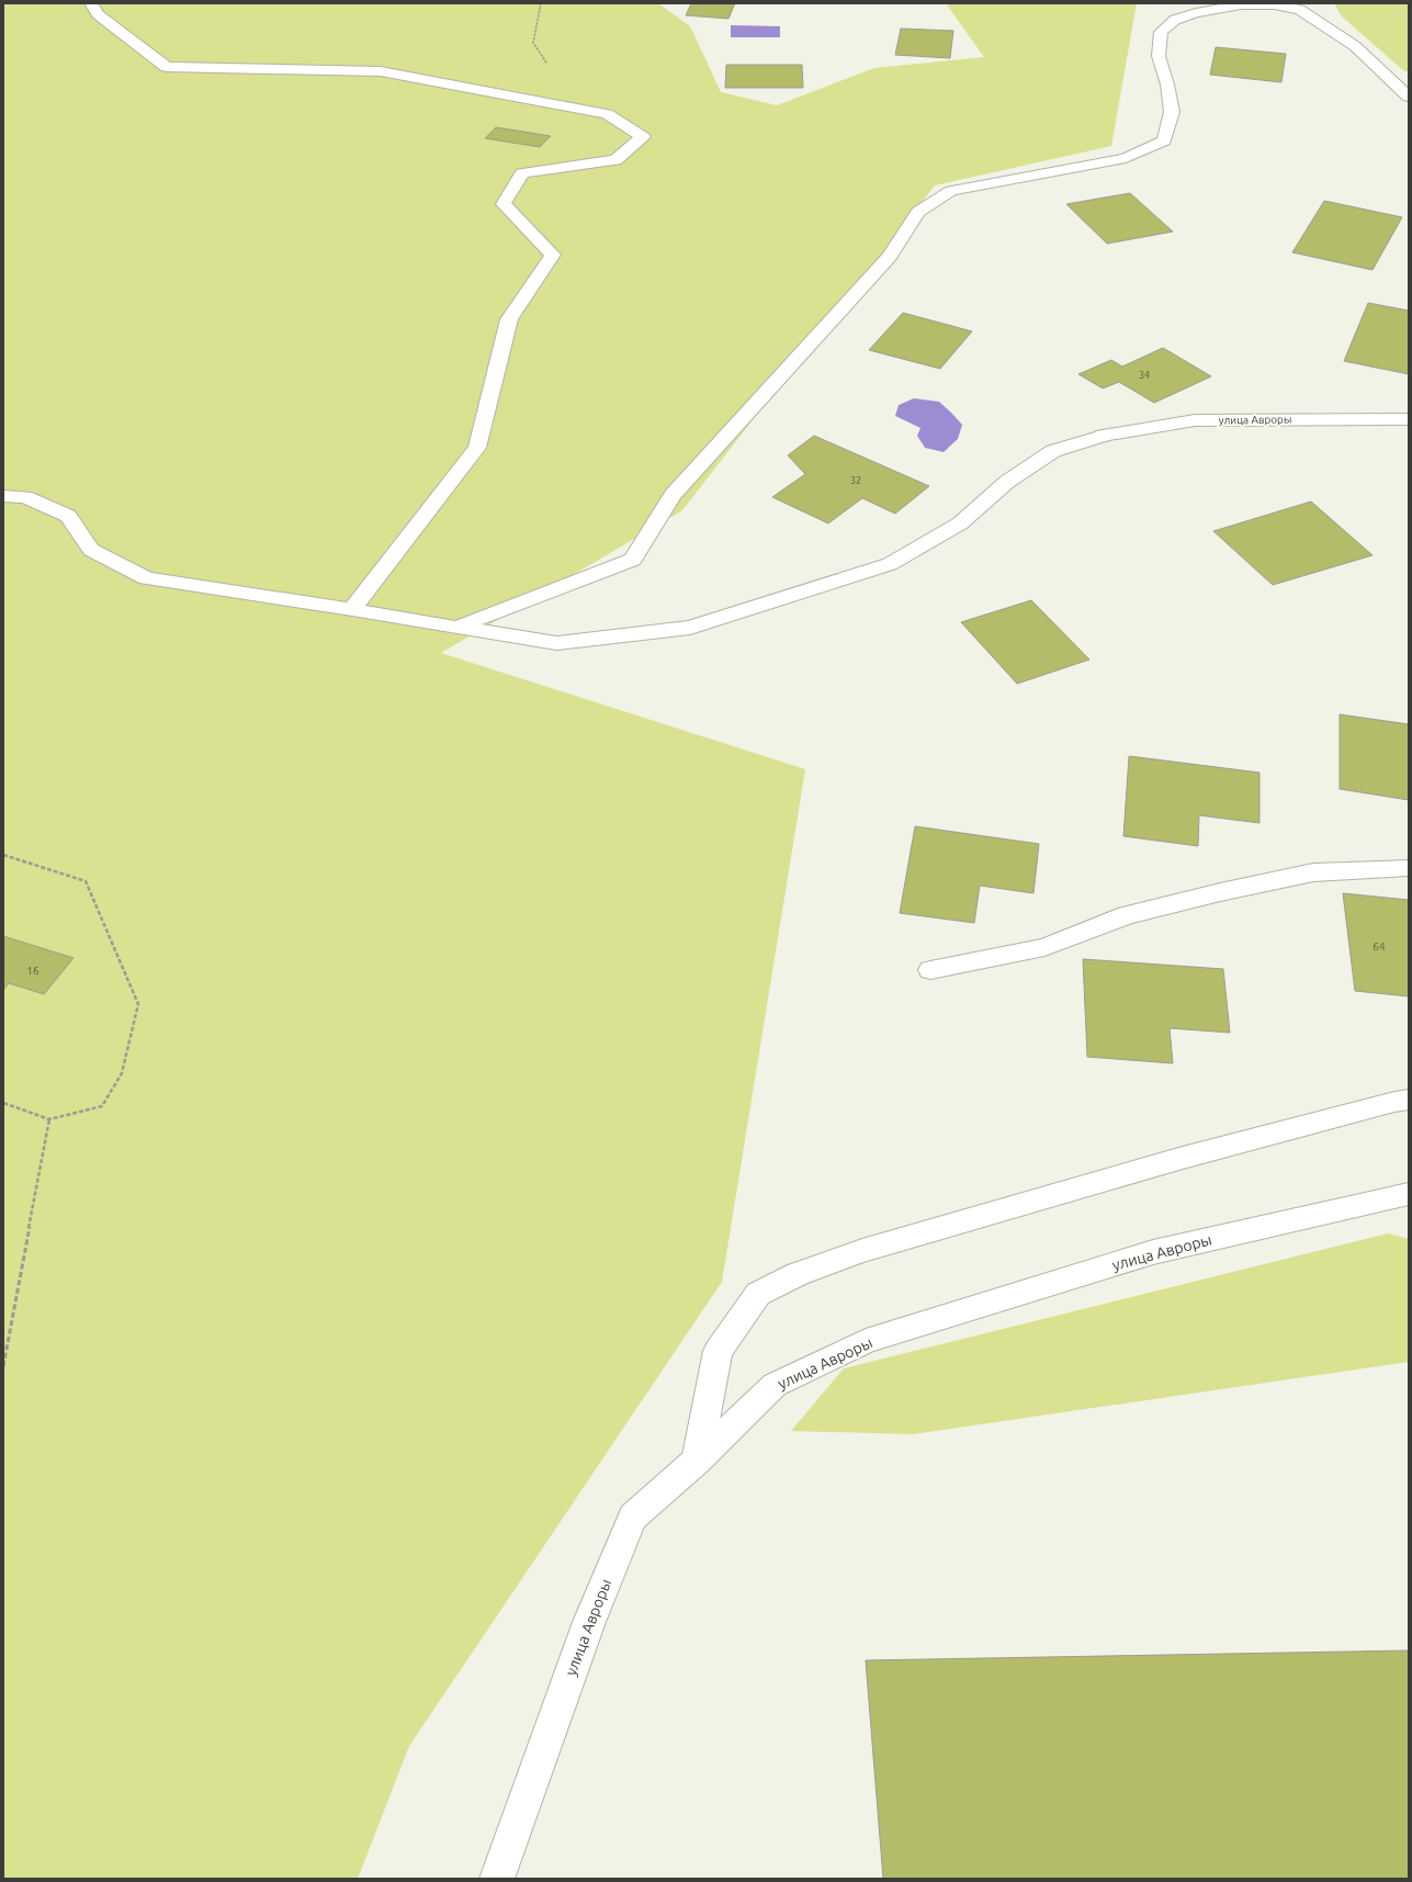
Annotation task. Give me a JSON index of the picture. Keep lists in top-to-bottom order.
{
  "streets": {
    "street": ["улица Авроры"]
  },
  "house_numbers": [
    "34",
    "32",
    "64",
    "16"
  ]
}
